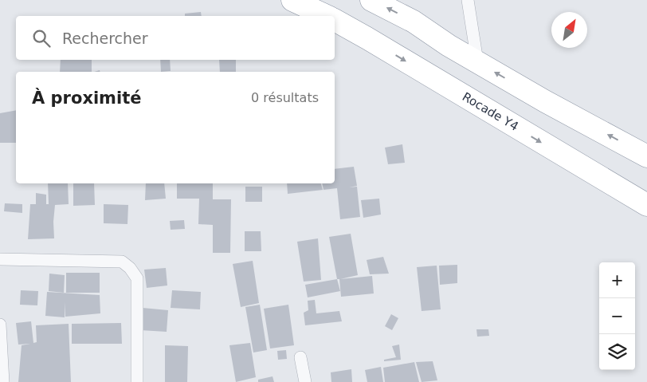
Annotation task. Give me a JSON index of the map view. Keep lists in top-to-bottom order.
{
  "streets": {
    "highway": ["Rocade Y4"]
  },
  "north": "top right",
  "page": {
    "search": "Rechercher",
    "heading": ["À proximité", "0 résultats"],
    "map_buttons": ["+", "−"]
  }
}
